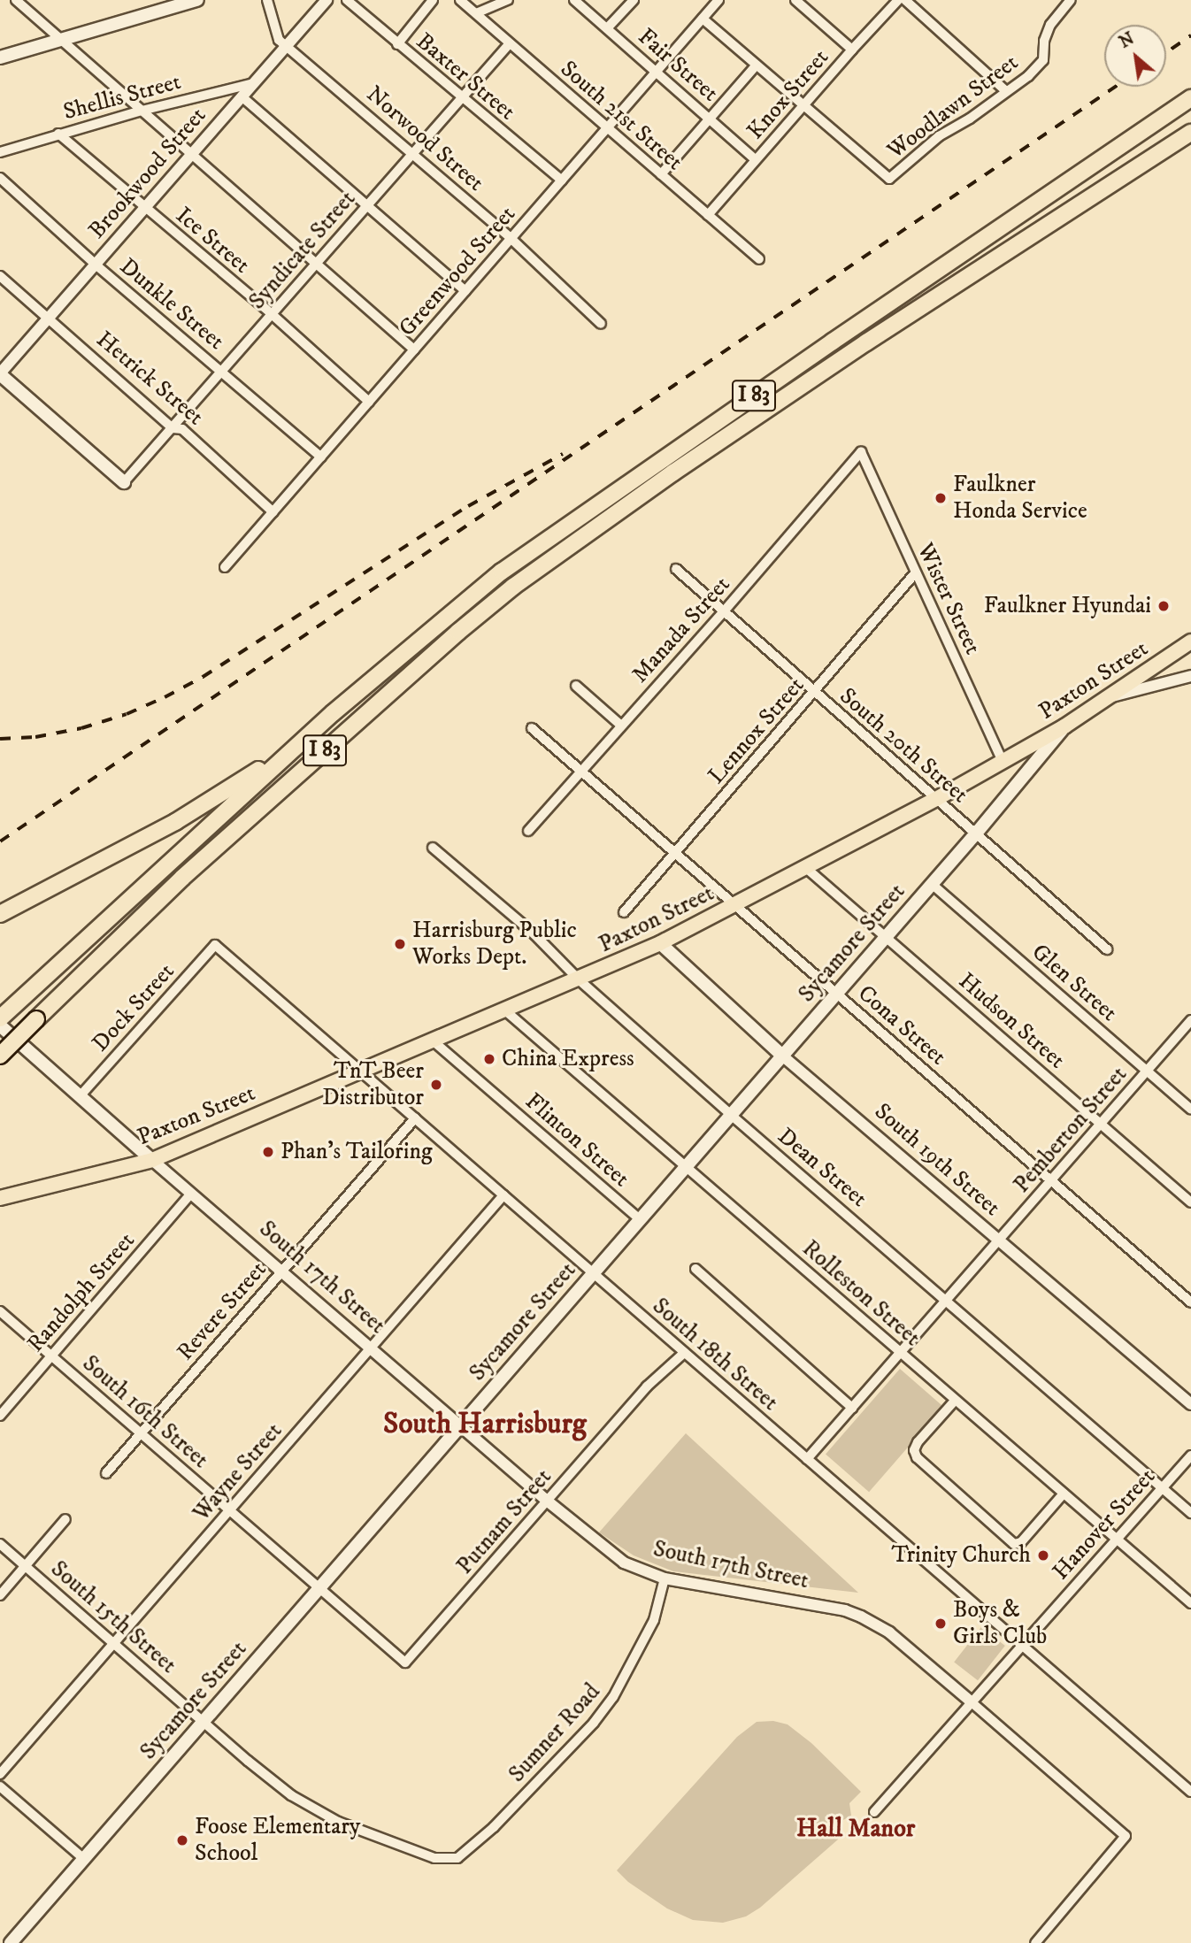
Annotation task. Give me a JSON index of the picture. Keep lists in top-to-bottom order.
{
  "streets": {
    "highway": ["I 83"],
    "main road": [
      "Paxton Street",
      "Sycamore Street",
      "South 19th Street",
      "South 17th Street"
    ],
    "street": [
      "Fair Street",
      "Baxter Street",
      "Knox Street",
      "Shellis Street",
      "Woodlawn Street",
      "South 21st Street",
      "Norwood Street",
      "Brookwood Street",
      "Ice Street",
      "Syndicate Street",
      "Greenwood Street",
      "Dunkle Street",
      "Hetrick Street",
      "Wister Street",
      "Manada Street",
      "Lennox Street",
      "South 20th Street",
      "Glen Street",
      "Dock Street",
      "Hudson Street",
      "Cona Street",
      "Pemberton Street",
      "Flinton Street",
      "Dean Street",
      "Randolph Street",
      "Rolleston Street",
      "Revere Street",
      "South 18th Street",
      "South 16th Street",
      "Wayne Street",
      "Putnam Street",
      "Hanover Street",
      "South 15th Street",
      "Sumner Road"
    ]
  },
  "crossings": [
    ["Fair Street", "Knox Street"],
    ["Fair Street", "Greenwood Street"],
    ["Baxter Street", "Syndicate Street"],
    ["Baxter Street", "Greenwood Street"],
    ["Knox Street", "Woodlawn Street"],
    ["Knox Street", "South 21st Street"],
    ["Shellis Street", "Brookwood Street"],
    ["Shellis Street", "Ice Street"],
    ["South 21st Street", "Syndicate Street"],
    ["South 21st Street", "Greenwood Street"],
    ["Norwood Street", "Brookwood Street"],
    ["Norwood Street", "Syndicate Street"],
    ["Norwood Street", "Greenwood Street"],
    ["Brookwood Street", "Ice Street"],
    ["Brookwood Street", "Dunkle Street"],
    ["Brookwood Street", "Hetrick Street"],
    ["Ice Street", "Syndicate Street"],
    ["Ice Street", "Greenwood Street"],
    ["Syndicate Street", "Dunkle Street"],
    ["Syndicate Street", "Hetrick Street"],
    ["Greenwood Street", "Dunkle Street"],
    ["Greenwood Street", "Hetrick Street"],
    ["Wister Street", "Manada Street"],
    ["Wister Street", "Paxton Street"],
    ["Wister Street", "Lennox Street"],
    ["Manada Street", "South 20th Street"],
    ["Manada Street", "Cona Street"],
    ["Paxton Street", "South 20th Street"],
    ["Paxton Street", "Sycamore Street"],
    ["Paxton Street", "Hudson Street"],
    ["Paxton Street", "Cona Street"],
    ["Paxton Street", "Flinton Street"],
    ["Paxton Street", "South 19th Street"],
    ["Paxton Street", "Dean Street"],
    ["Paxton Street", "South 17th Street"],
    ["Paxton Street", "Rolleston Street"],
    ["Paxton Street", "South 18th Street"],
    ["Lennox Street", "South 20th Street"],
    ["Lennox Street", "Cona Street"],
    ["South 20th Street", "Sycamore Street"],
    ["Sycamore Street", "Glen Street"],
    ["Sycamore Street", "Hudson Street"],
    ["Sycamore Street", "Cona Street"],
    ["Sycamore Street", "Flinton Street"],
    ["Sycamore Street", "South 19th Street"],
    ["Sycamore Street", "Dean Street"],
    ["Sycamore Street", "South 17th Street"],
    ["Sycamore Street", "Rolleston Street"],
    ["Sycamore Street", "South 18th Street"],
    ["Sycamore Street", "South 16th Street"],
    ["Sycamore Street", "South 15th Street"],
    ["Glen Street", "Pemberton Street"],
    ["Dock Street", "South 17th Street"],
    ["Dock Street", "South 18th Street"],
    ["Hudson Street", "Pemberton Street"],
    ["Cona Street", "Pemberton Street"],
    ["Pemberton Street", "South 19th Street"],
    ["Pemberton Street", "Dean Street"],
    ["Pemberton Street", "Rolleston Street"],
    ["Pemberton Street", "South 18th Street"],
    ["Dean Street", "Hanover Street"],
    ["South 17th Street", "Randolph Street"],
    ["South 17th Street", "Revere Street"],
    ["South 17th Street", "Wayne Street"],
    ["South 17th Street", "Putnam Street"],
    ["South 17th Street", "Hanover Street"],
    ["South 17th Street", "Sumner Road"],
    ["Randolph Street", "South 16th Street"],
    ["Rolleston Street", "Hanover Street"],
    ["Revere Street", "South 18th Street"],
    ["Revere Street", "South 16th Street"],
    ["South 18th Street", "Wayne Street"],
    ["South 18th Street", "Putnam Street"],
    ["South 18th Street", "Hanover Street"],
    ["South 16th Street", "Wayne Street"],
    ["South 16th Street", "Putnam Street"],
    ["Wayne Street", "South 15th Street"],
    ["South 15th Street", "Sumner Road"]
  ],
  "districts": ["South Harrisburg", "Hall Manor"],
  "places": [
    "Faulkner Honda Service",
    "Faulkner Hyundai",
    "Harrisburg Public Works Dept.",
    "China Express",
    "TnT Beer Distributor",
    "Phan's Tailoring",
    "Trinity Church",
    "Boys & Girls Club",
    "Foose Elementary School"
  ],
  "north": "top left"
}
